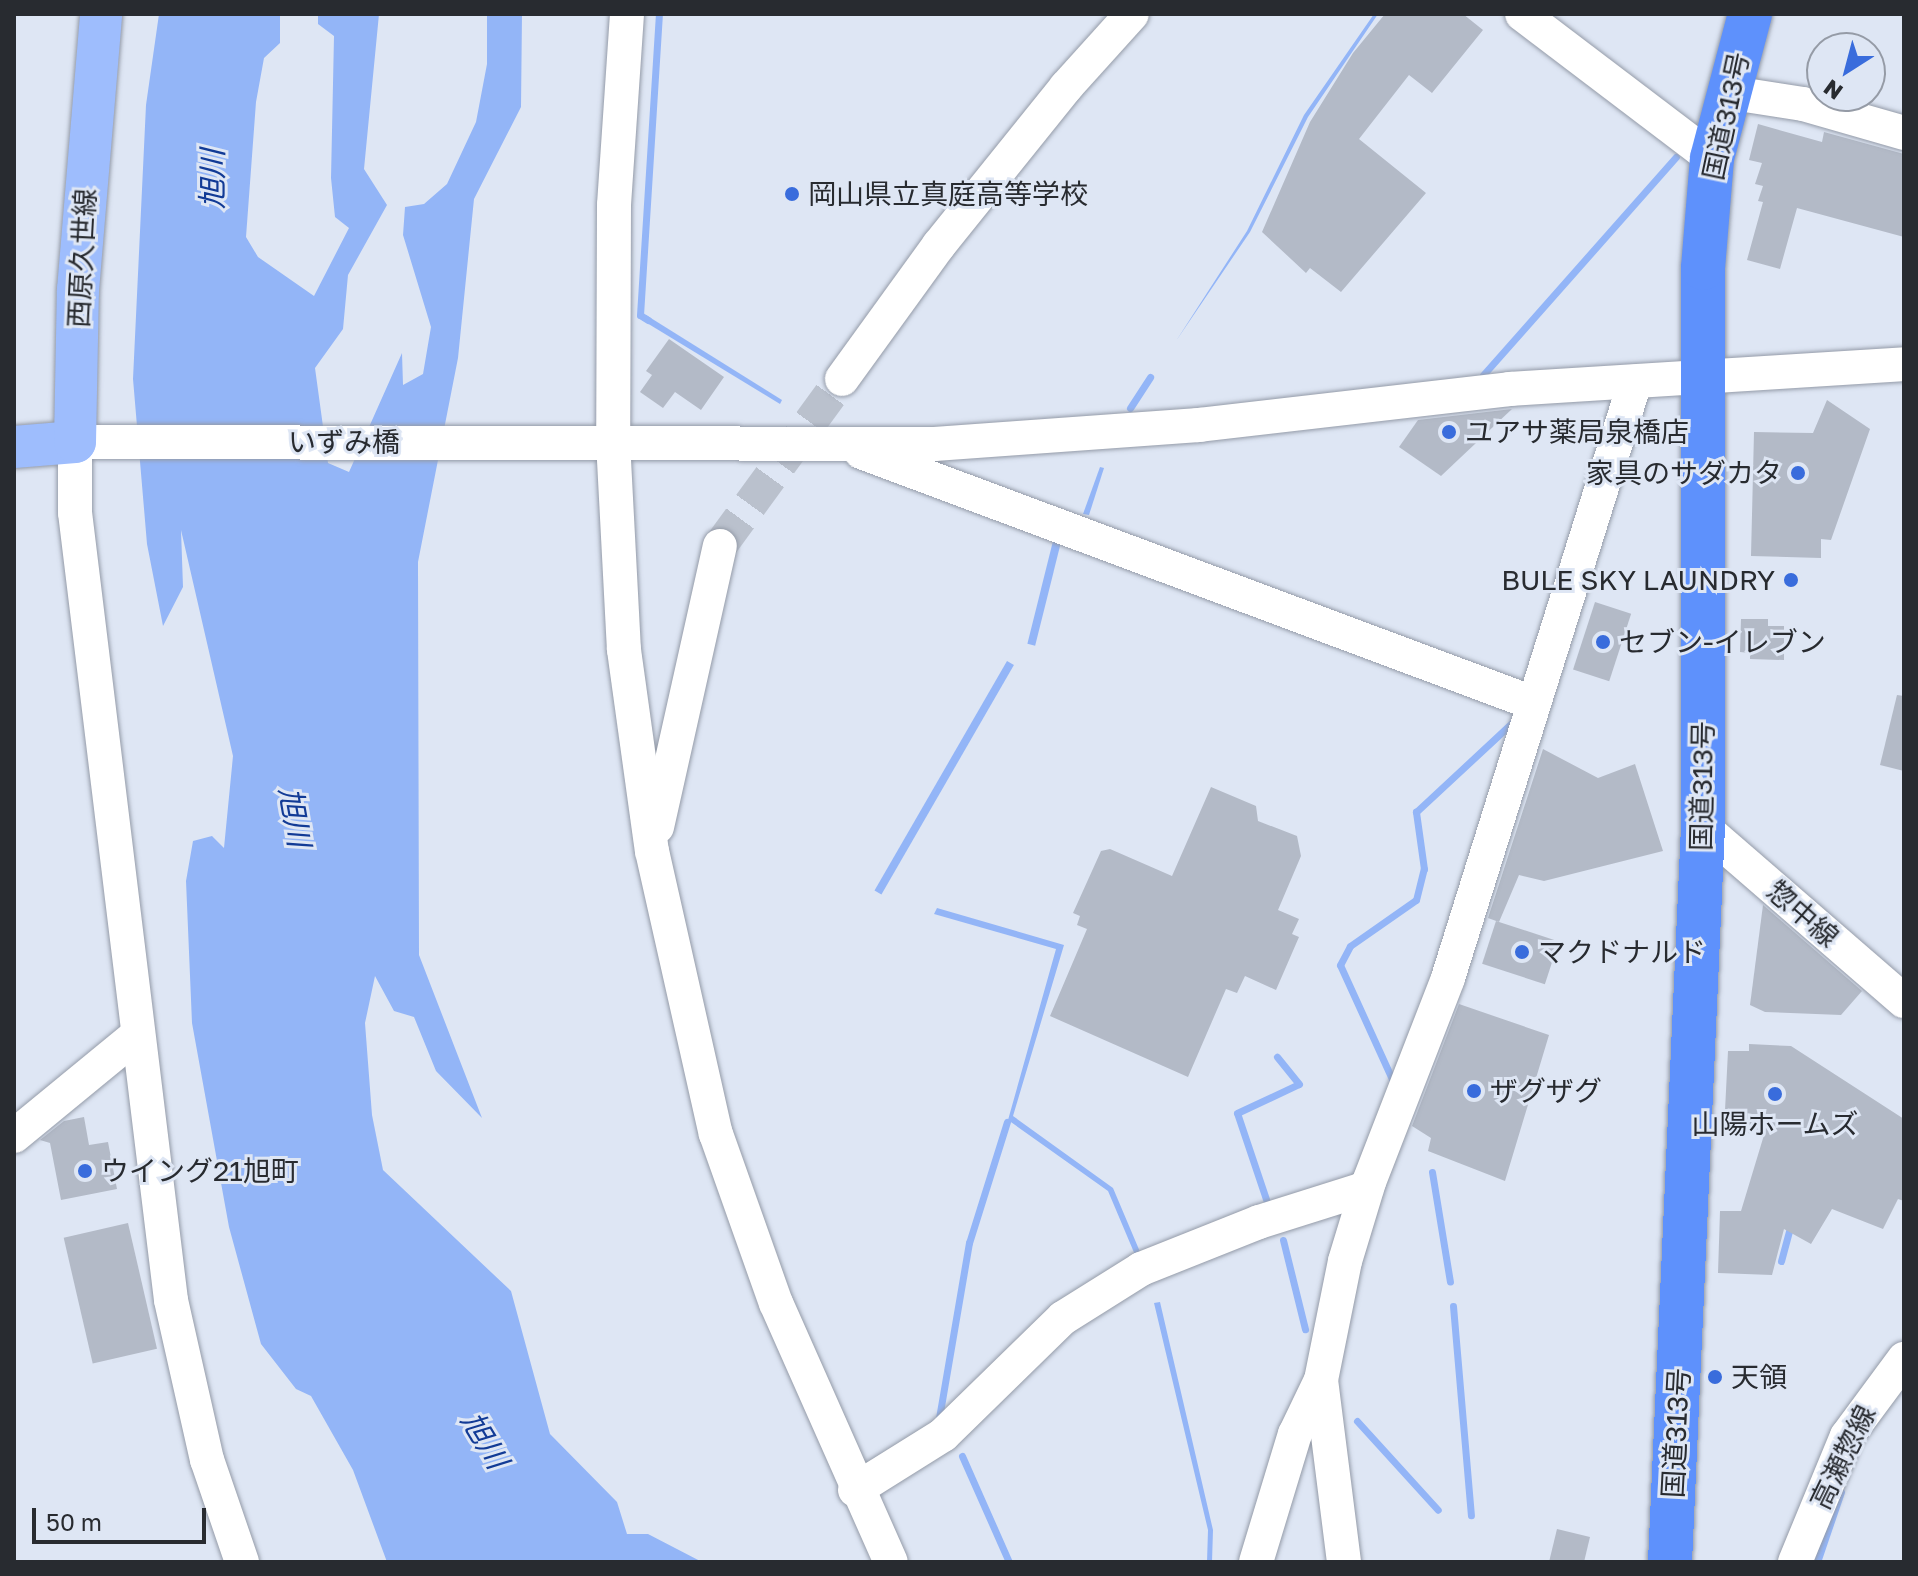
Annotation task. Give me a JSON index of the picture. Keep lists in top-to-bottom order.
{
  "streets": {
    "highway": ["国道313号"],
    "main road": ["西原久世線"],
    "street": ["いずみ橋", "惣中線", "高瀬惣線"]
  },
  "crossings": [
    ["国道313号", "いずみ橋"],
    ["国道313号", "惣中線"],
    ["西原久世線", "いずみ橋"]
  ],
  "water": ["旭川"],
  "places": [
    "岡山県立真庭高等学校",
    "ユアサ薬局泉橋店",
    "家具のサダカタ",
    "BULE SKY LAUNDRY",
    "セブン-イレブン",
    "マクドナルド",
    "ザグザグ",
    "山陽ホームズ",
    "ウイング21旭町",
    "天領"
  ],
  "scale_bar": "50 m",
  "north": "bottom left"
}
